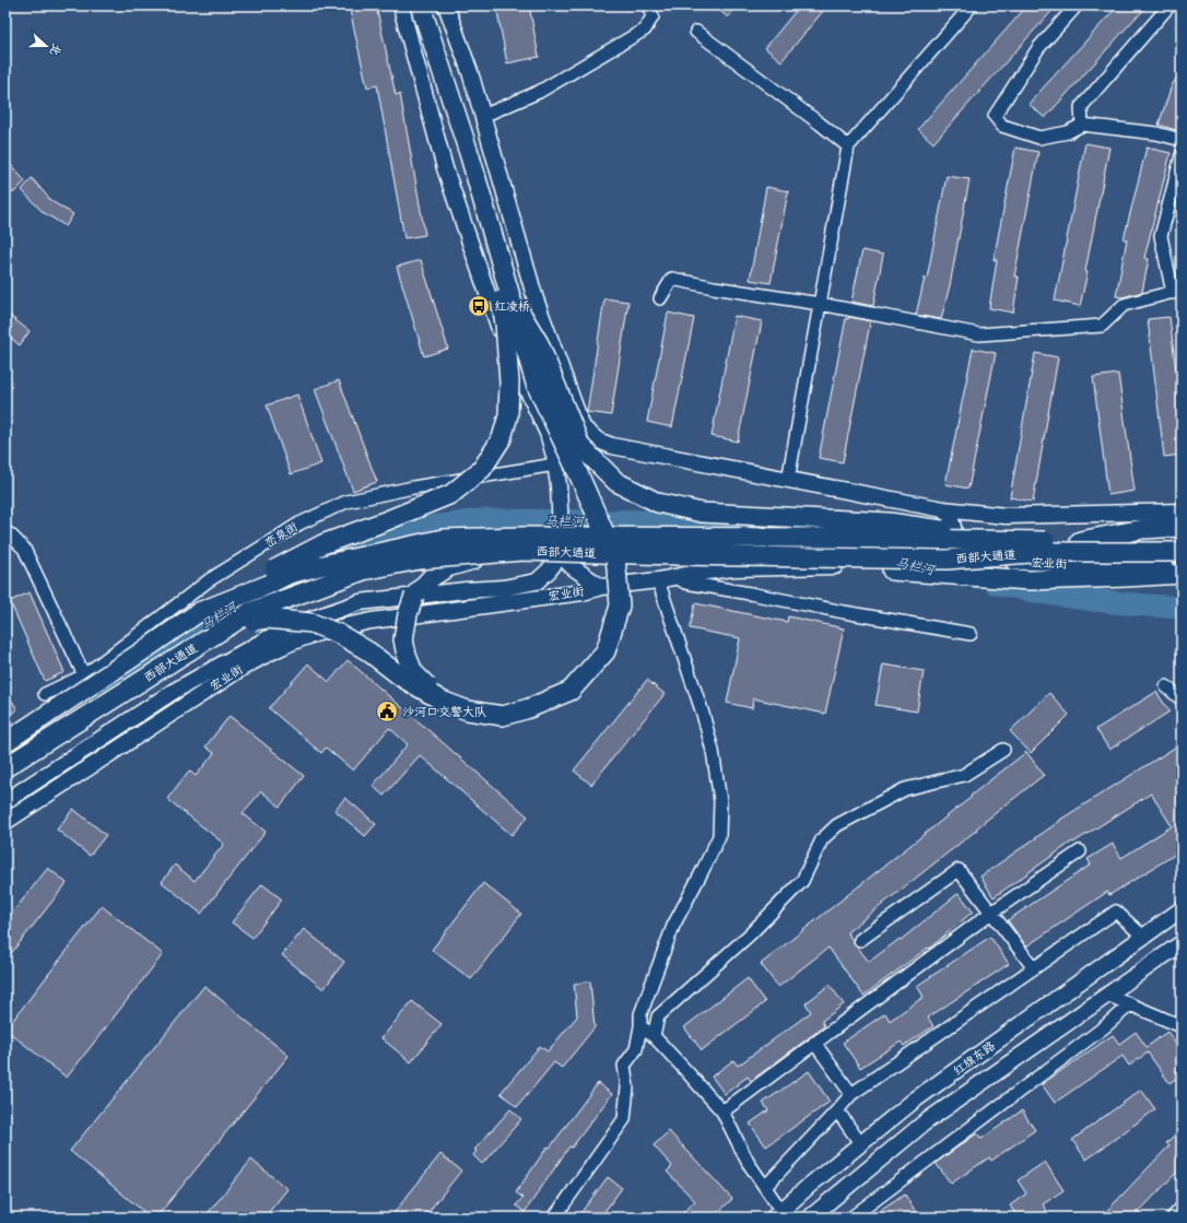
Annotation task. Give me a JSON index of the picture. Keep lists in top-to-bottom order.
{
  "streets": {
    "highway": ["西部大通道"],
    "main road": ["宏业街", "红旗东路"],
    "street": ["峦泉街"]
  },
  "water": ["马栏河"],
  "places": {
    "bus stop": ["红凌桥"],
    "public building": ["沙河口交警大队"]
  },
  "north": "right"
}
